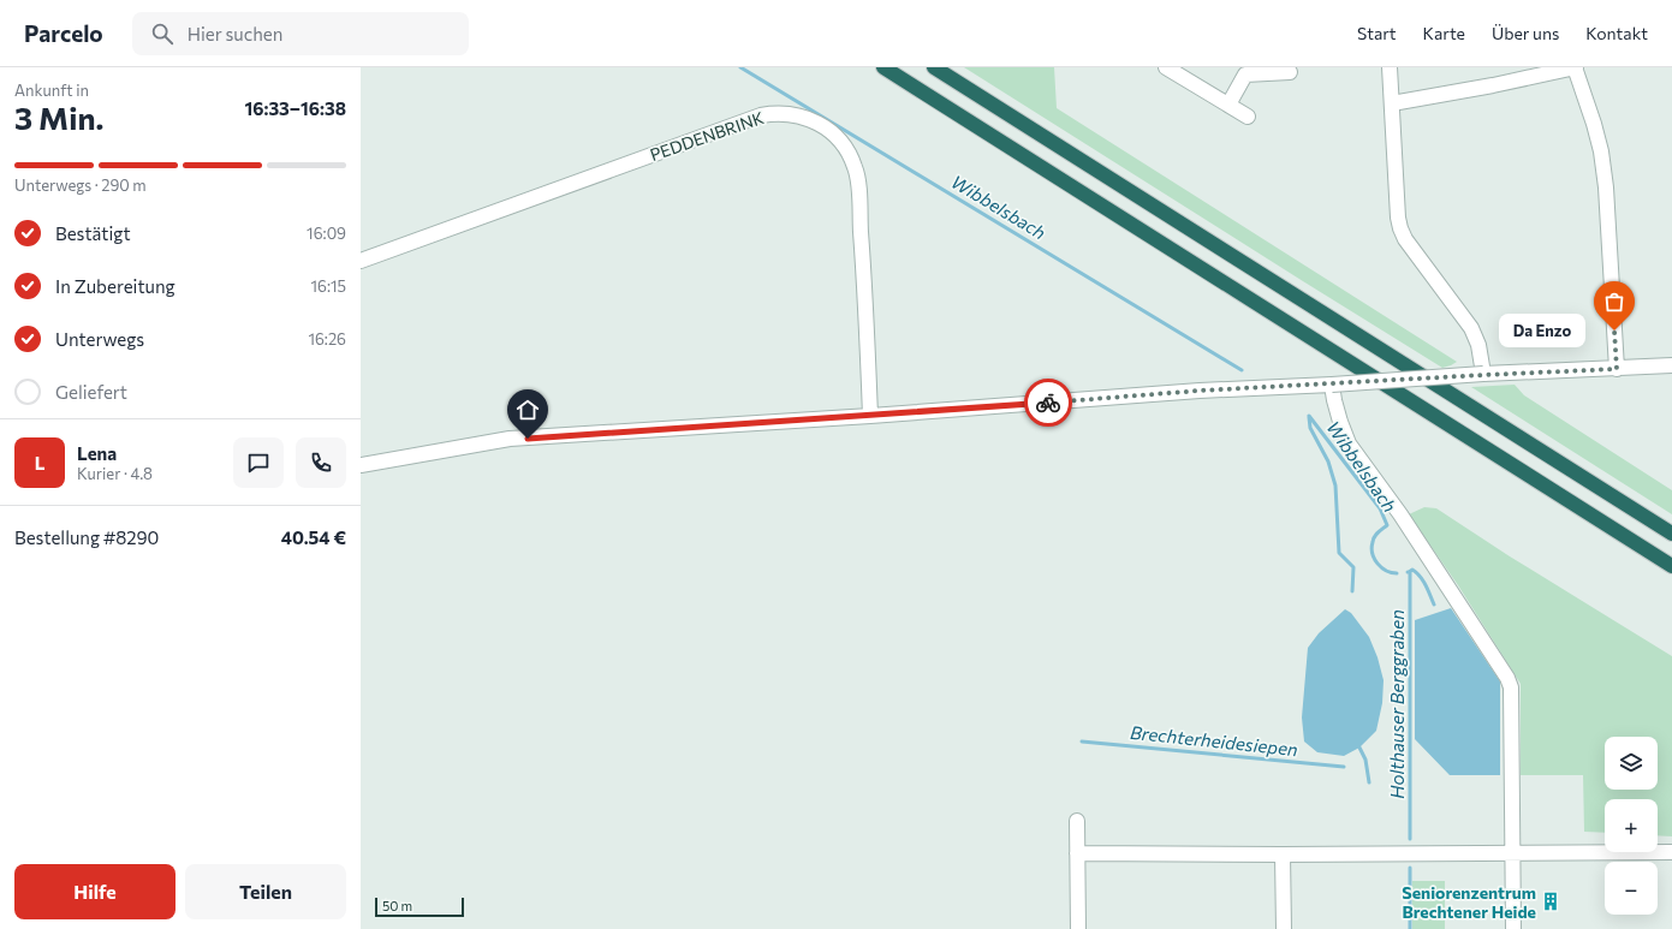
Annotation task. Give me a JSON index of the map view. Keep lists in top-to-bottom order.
{
  "streets": {
    "street": ["PEDDENBRINK"]
  },
  "water": ["Wibbelsbach", "Holthauser Berggraben", "Brechterheidesiepen"],
  "places": {
    "other": ["Da Enzo"],
    "building": ["Seniorenzentrum Brechtener Heide"]
  },
  "scale_bar": "50 m",
  "page": {
    "header": "Parcelo",
    "search": "Hier suchen",
    "nav": [
      "Start",
      "Karte",
      "Über uns",
      "Kontakt"
    ],
    "heading": ["3 Min.", "Ankunft in", "16:33–16:38"],
    "panel": [
      "Lena",
      "Kurier · 4.8",
      "Bestellung #8290",
      "40.54 €"
    ],
    "bar": "Unterwegs · 290 m",
    "list": [
      ["Bestätigt", "16:09"],
      ["In Zubereitung", "16:15"],
      ["Unterwegs", "16:26"],
      "Geliefert"
    ],
    "bubble": "Da Enzo",
    "round": "L",
    "map_buttons": ["+", "−"],
    "buttons": ["Hilfe", "Teilen"],
    "scale": "50 m"
  }
}
